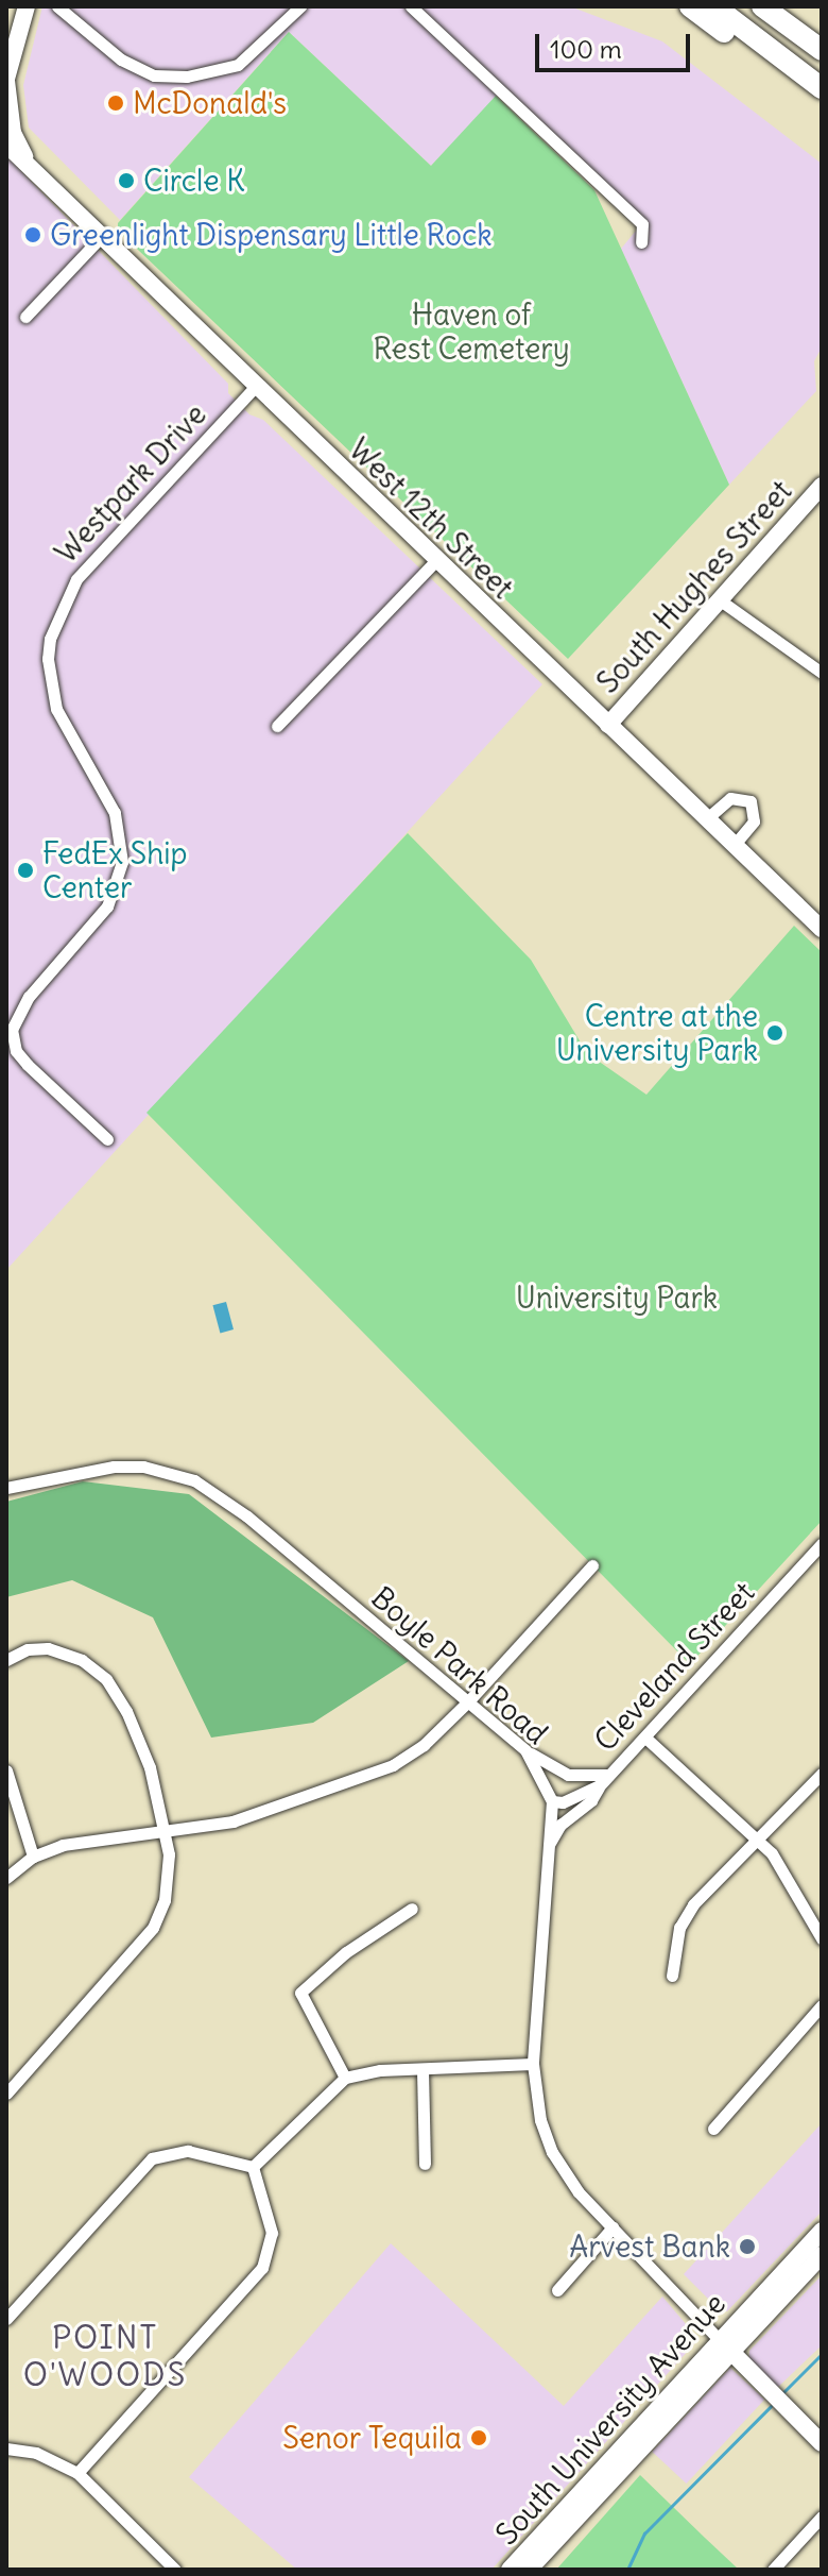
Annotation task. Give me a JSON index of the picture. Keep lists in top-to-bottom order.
{
  "streets": {
    "main road": ["West 12th Street", "South Hughes Street", "South University Avenue"],
    "street": ["Westpark Drive", "Boyle Park Road", "Cleveland Street"]
  },
  "crossings": [
    ["Westpark Drive", "West 12th Street"],
    ["West 12th Street", "South Hughes Street"],
    ["Boyle Park Road", "Cleveland Street"]
  ],
  "districts": ["POINT O'WOODS"],
  "parks": ["Haven of Rest Cemetery", "University Park"],
  "places": [
    "McDonald's",
    "Circle K",
    "Greenlight Dispensary Little Rock",
    "FedEx Ship Center",
    "Centre at the University Park",
    "Arvest Bank",
    "Senor Tequila"
  ],
  "scale_bar": "100 m"
}
